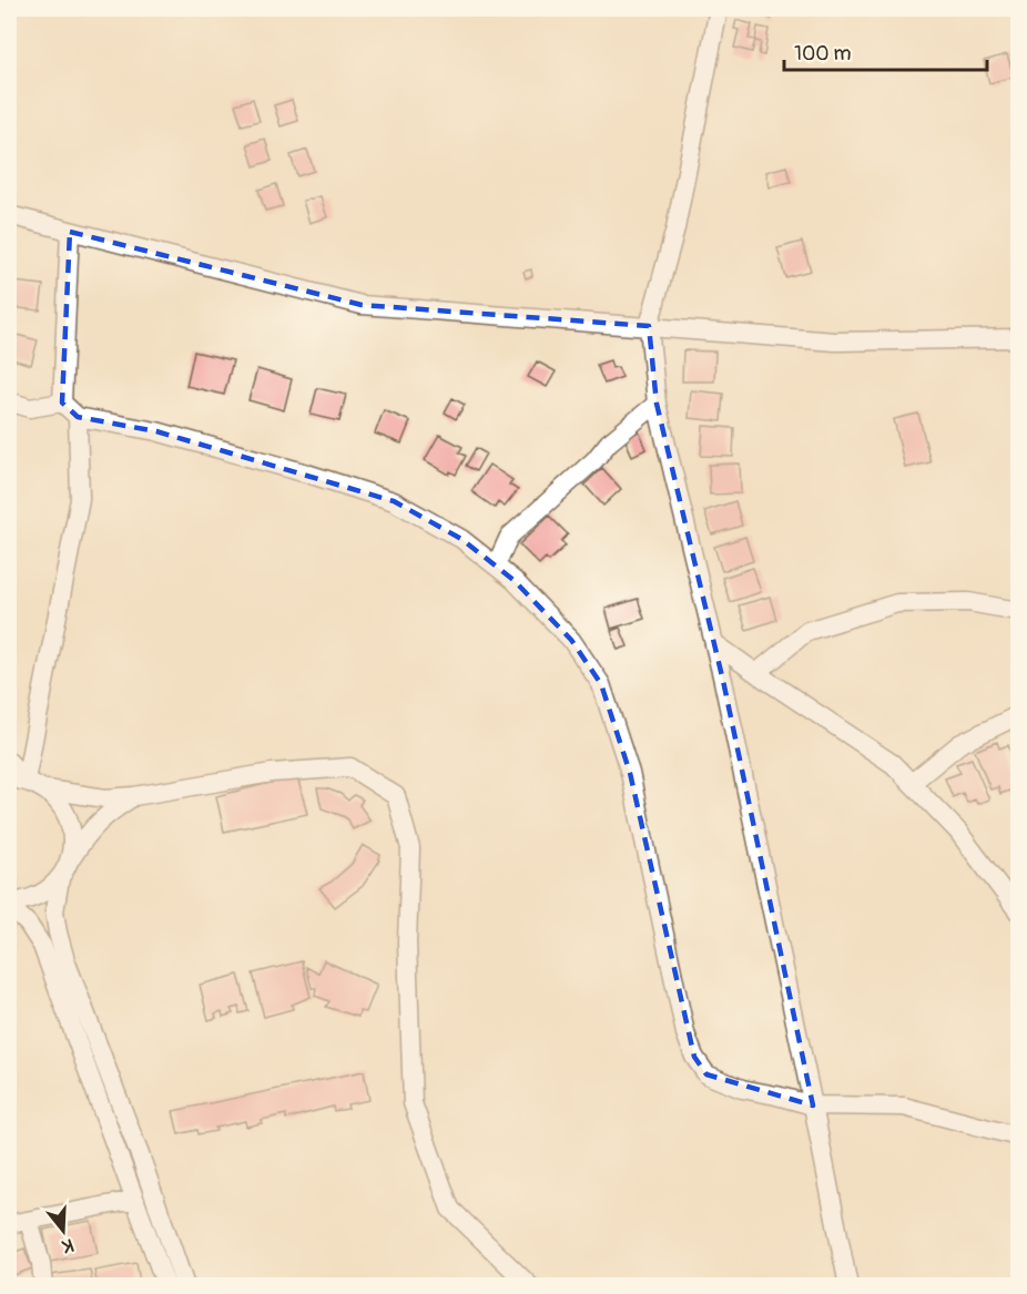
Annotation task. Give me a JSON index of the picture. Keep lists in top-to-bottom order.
{
  "scale_bar": "100 m",
  "north": "bottom"
}
